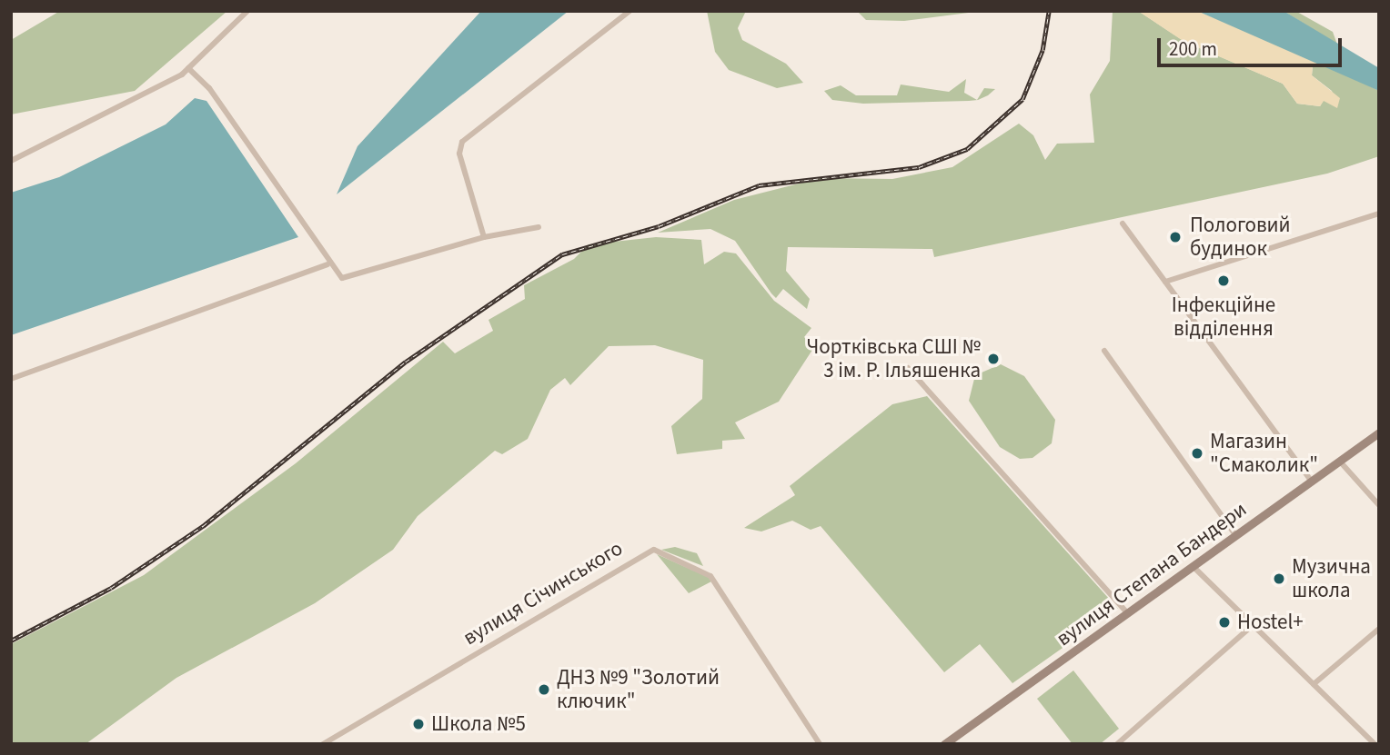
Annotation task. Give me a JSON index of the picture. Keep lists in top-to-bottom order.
{
  "streets": {
    "street": ["вулиця Степана Бандери", "вулиця Січинського"]
  },
  "places": [
    "Пологовий будинок",
    "Інфекційне відділення",
    "Чортківська СШІ № 3 ім. Р. Ільяшенка",
    "Магазин \"Смаколик\"",
    "Музична школа",
    "Hostel+",
    "ДНЗ №9 \"Золотий ключик\"",
    "Школа №5"
  ],
  "scale_bar": "200 m"
}
